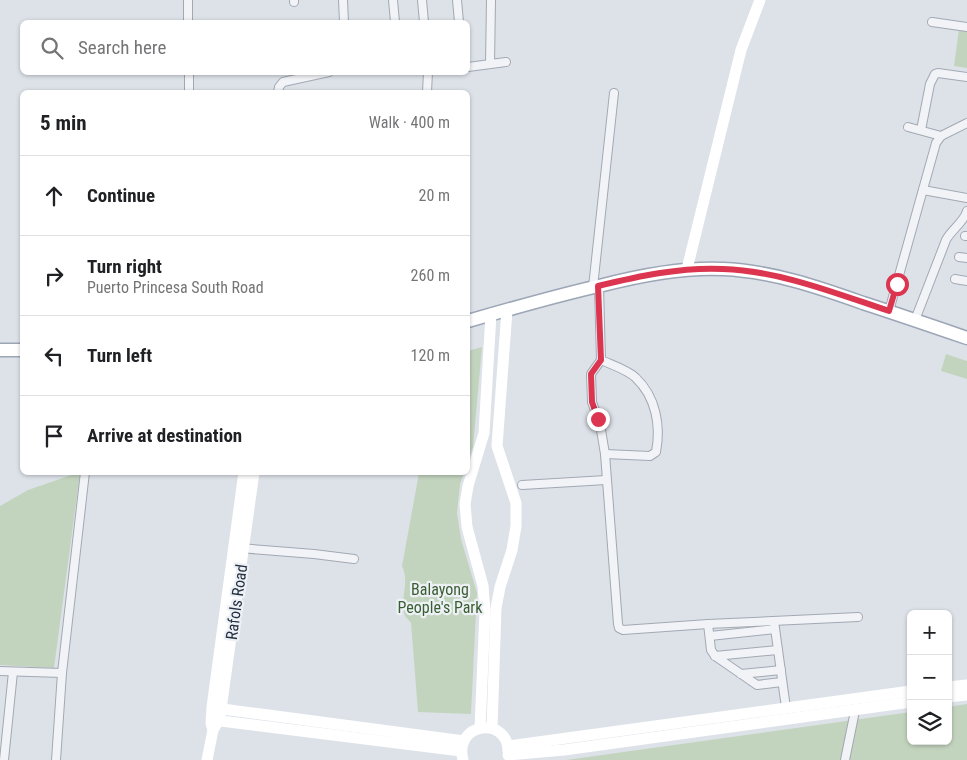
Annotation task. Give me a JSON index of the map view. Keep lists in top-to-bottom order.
{
  "streets": {
    "street": ["Rafols Road"]
  },
  "parks": ["Balayong People's Park"],
  "page": {
    "search": "Search here",
    "heading": ["5 min", "Walk · 400 m"],
    "list": [
      ["Continue", "20 m"],
      ["Turn right", "Puerto Princesa South Road", "260 m"],
      ["Turn left", "120 m"],
      "Arrive at destination"
    ],
    "map_buttons": ["+", "−"]
  }
}
